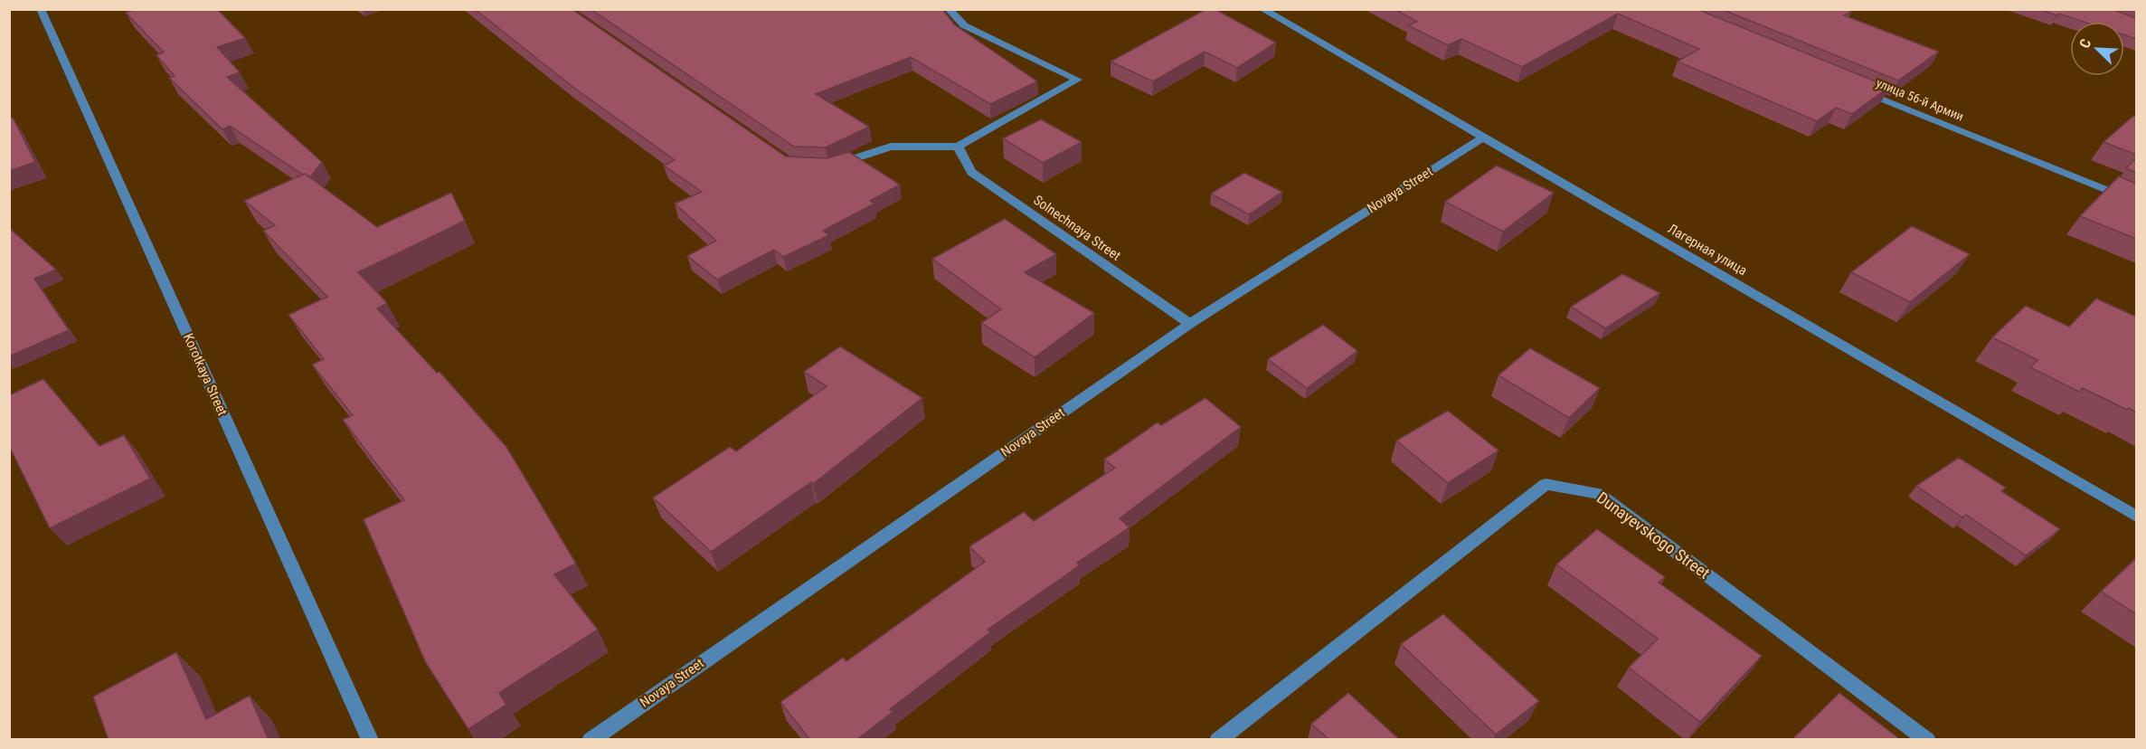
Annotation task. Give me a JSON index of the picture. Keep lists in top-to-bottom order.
{
  "streets": {
    "street": [
      "улица 56-й Армии",
      "Novaya Street",
      "Solnechnaya Street",
      "Лагерная улица",
      "Korotkaya Street",
      "Dunayevskogo Street"
    ]
  },
  "crossings": [
    ["Novaya Street", "Solnechnaya Street"],
    ["Novaya Street", "Лагерная улица"]
  ],
  "north": "top left"
}
